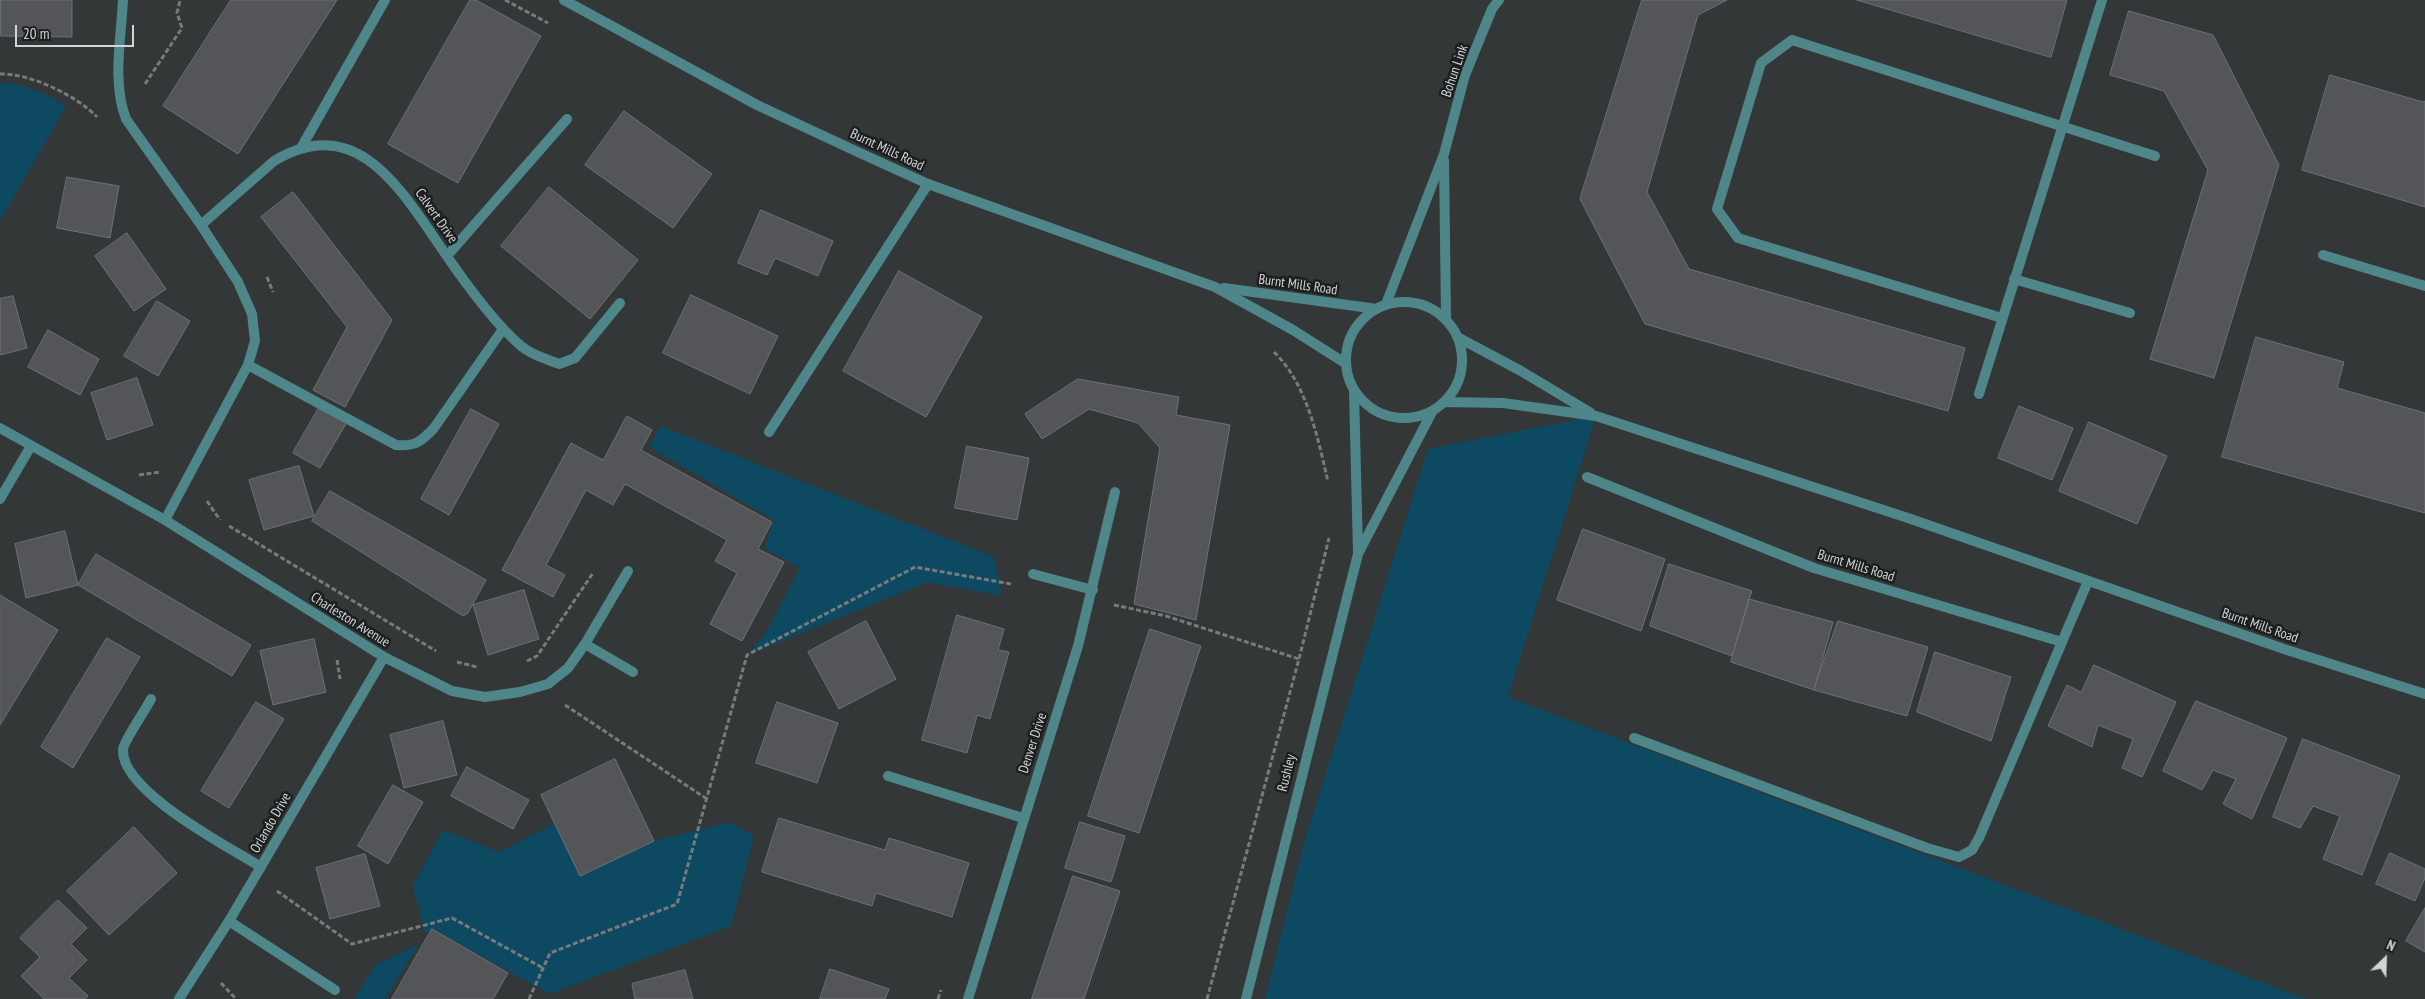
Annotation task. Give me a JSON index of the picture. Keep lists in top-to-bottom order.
{
  "streets": {
    "street": [
      "Bohun Link",
      "Burnt Mills Road",
      "Calvert Drive",
      "Charleston Avenue",
      "Denver Drive",
      "Rushley",
      "Orlando Drive"
    ]
  },
  "crossings": [
    ["Burnt Mills Road", "Rushley"],
    ["Charleston Avenue", "Orlando Drive"]
  ],
  "scale_bar": "20 m",
  "north": "top right"
}
